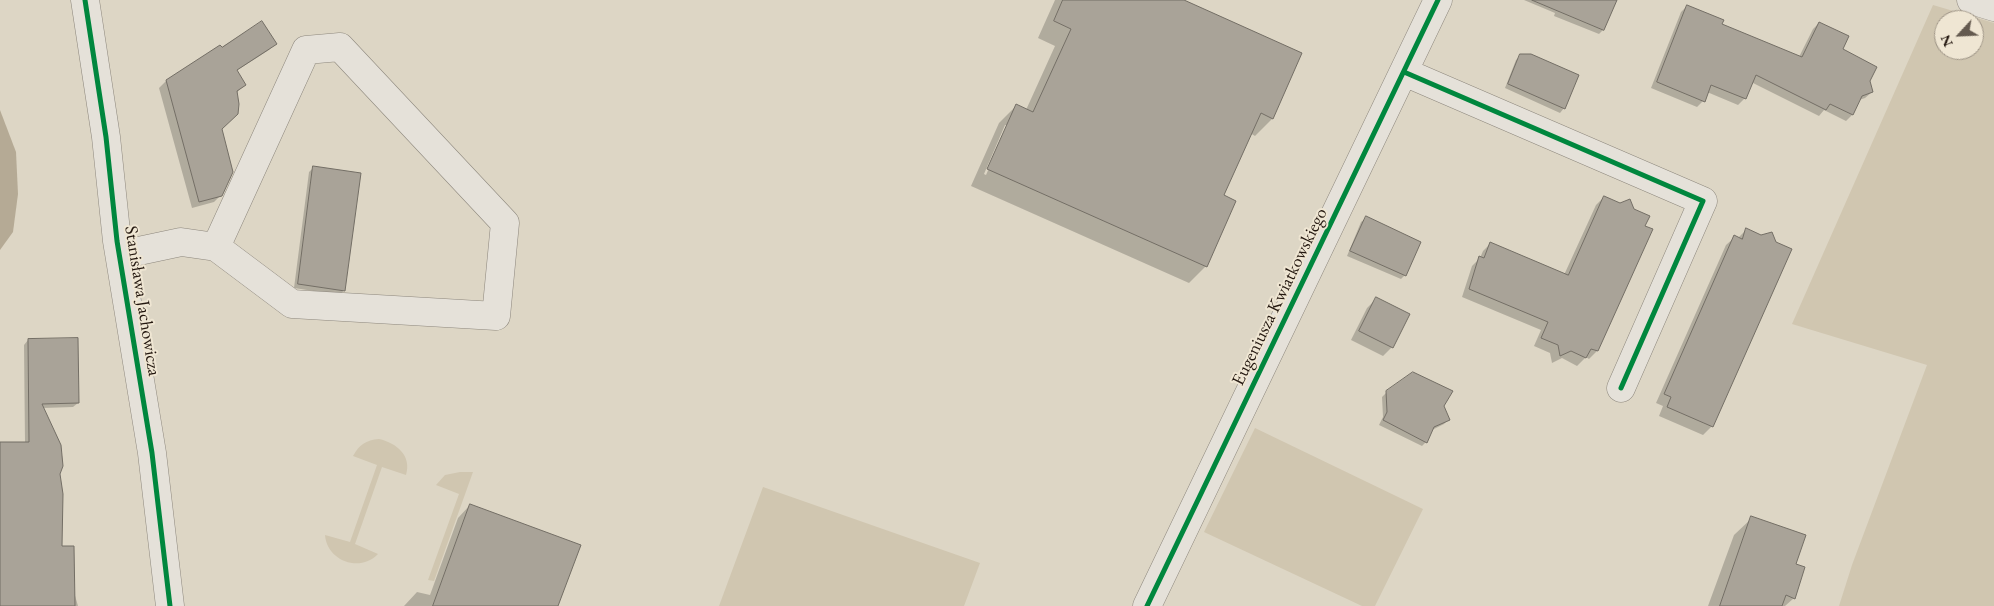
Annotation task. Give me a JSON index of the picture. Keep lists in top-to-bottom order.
{
  "streets": {
    "street": ["Eugeniusza Kwiatkowskiego", "Stanisława Jachowicza"]
  },
  "north": "bottom left"
}
